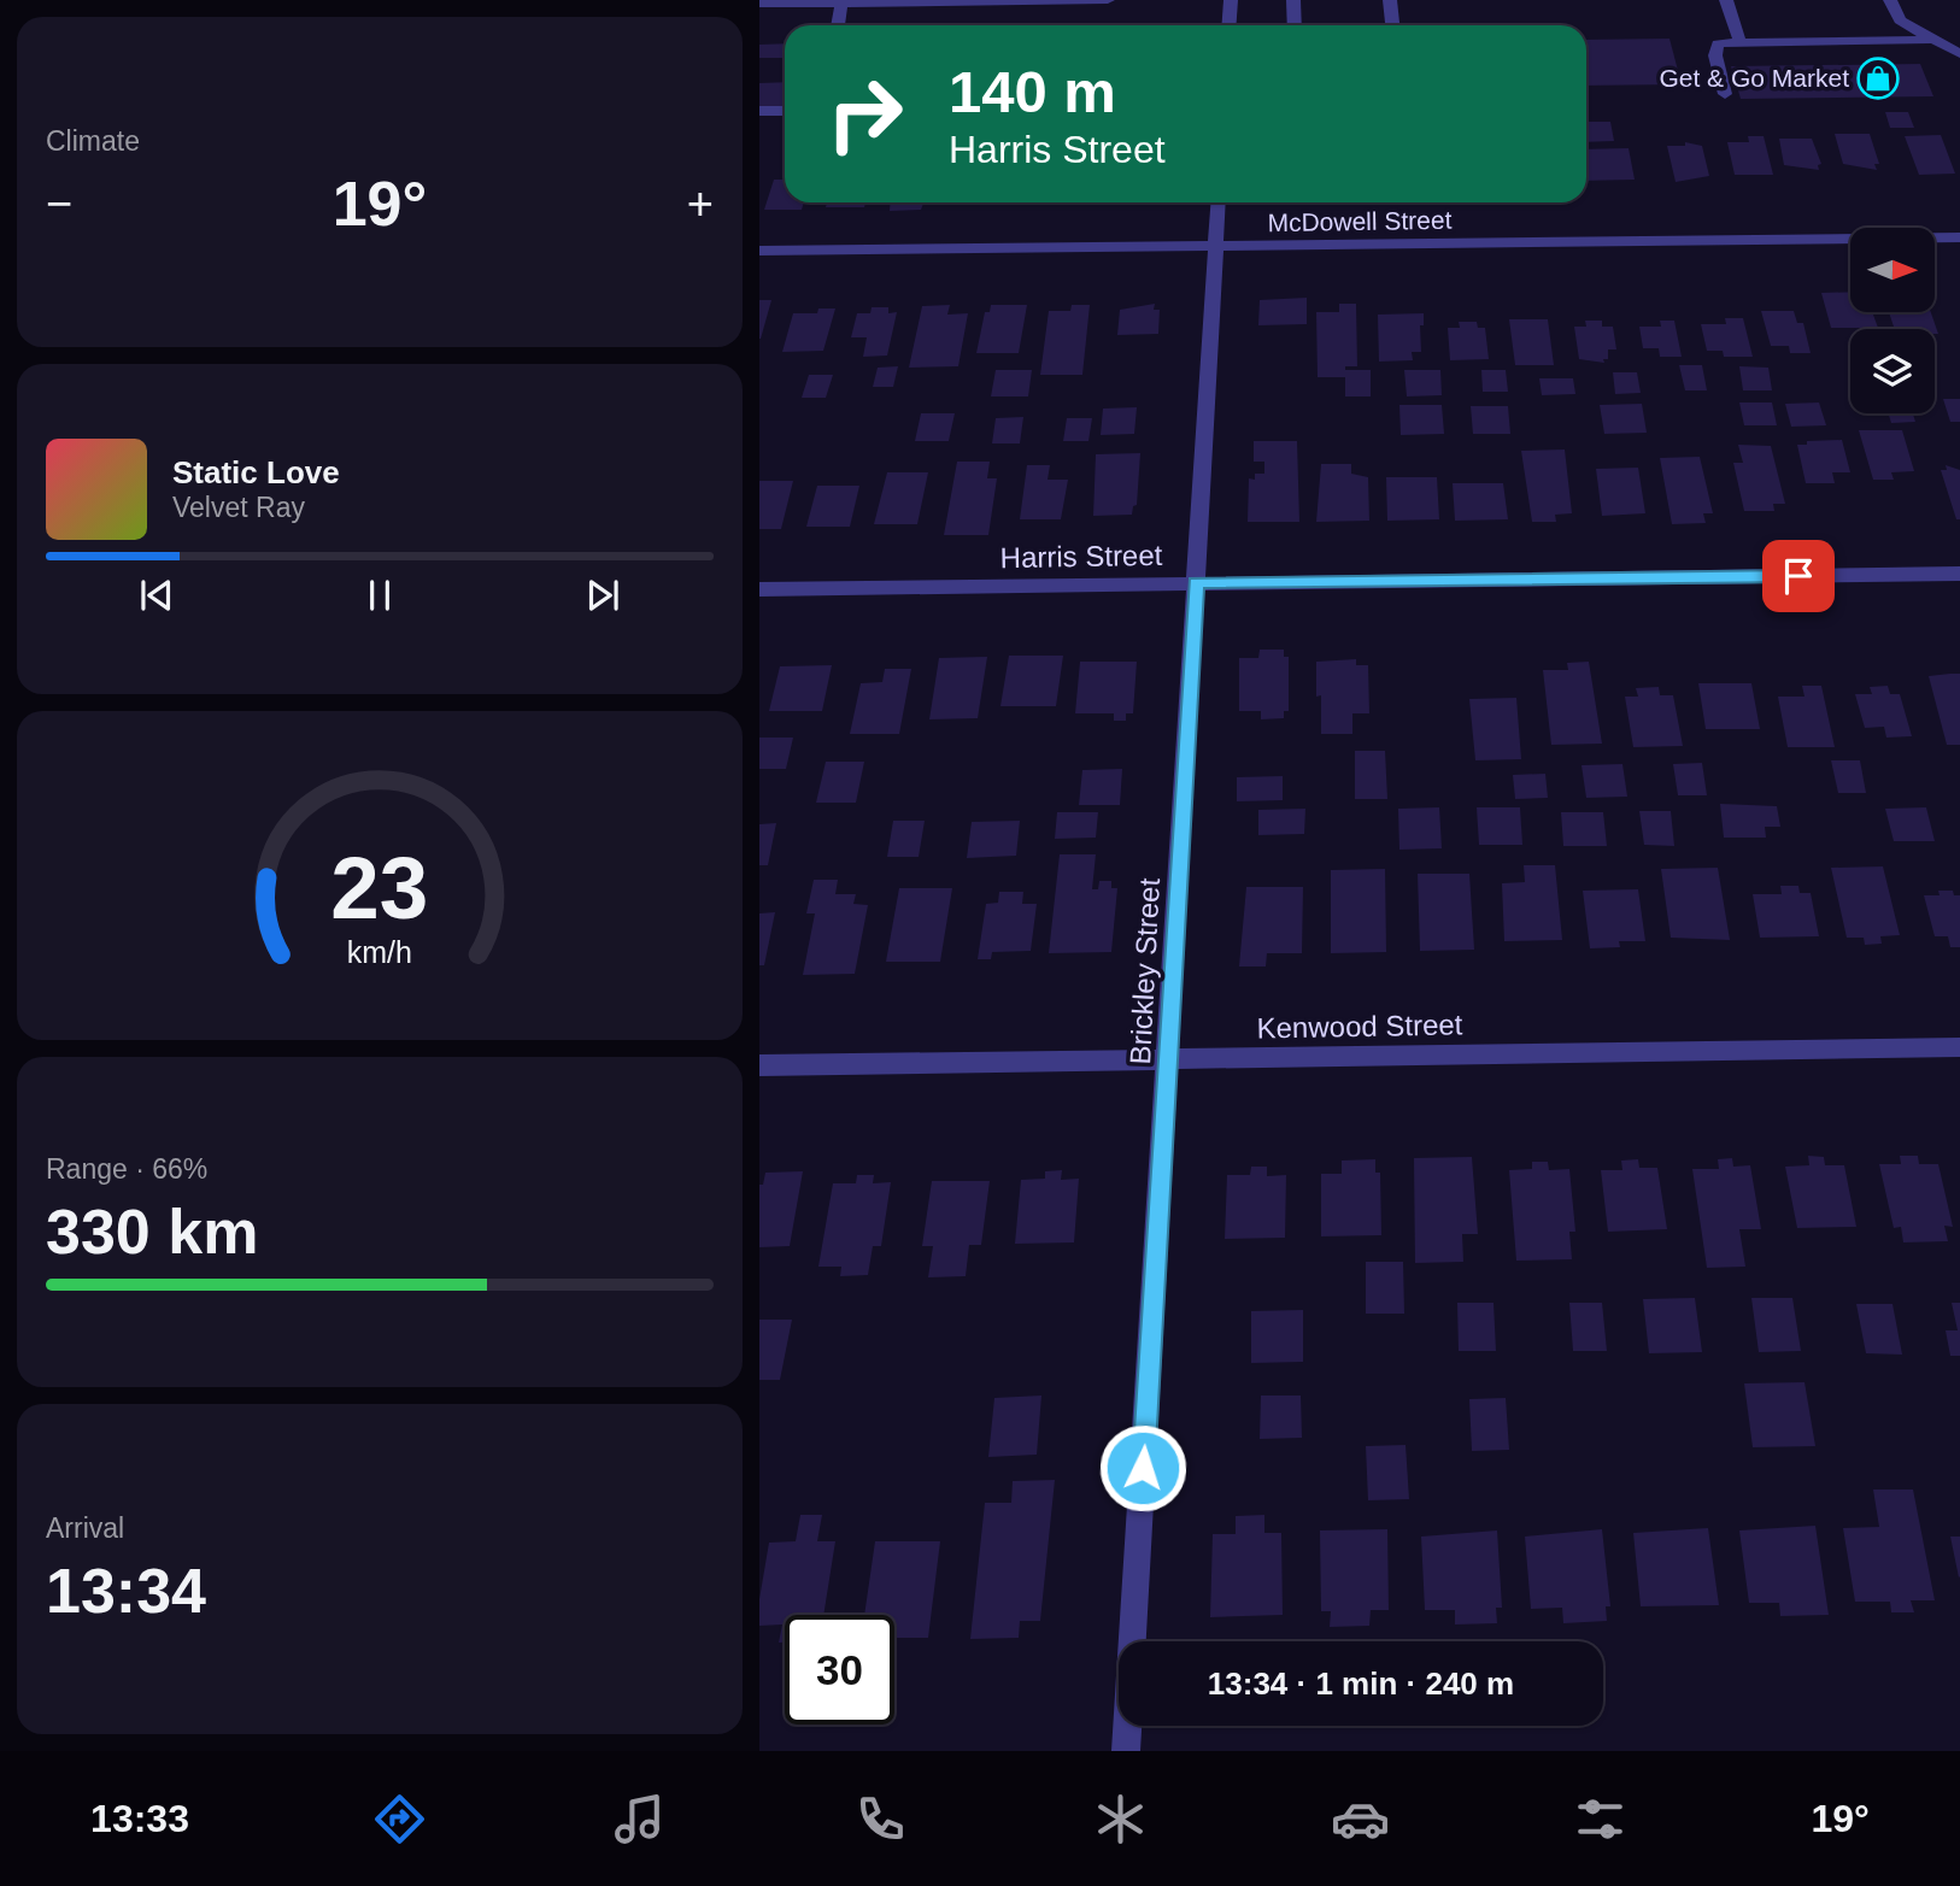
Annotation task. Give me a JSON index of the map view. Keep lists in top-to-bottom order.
{
  "streets": {
    "street": [
      "McDowell Street",
      "Harris Street",
      "Brickley Street",
      "Kenwood Street"
    ]
  },
  "crossings": [
    ["McDowell Street", "Brickley Street"],
    ["Harris Street", "Brickley Street"],
    ["Brickley Street", "Kenwood Street"]
  ],
  "places": {
    "shop": ["Get & Go Market"]
  },
  "north": "right",
  "page": {
    "tile": [
      "Climate",
      ["Range · 66%", "330 km"],
      ["Arrival", "13:34"]
    ],
    "turn": ["140 m", "Harris Street"],
    "heat": ["−", "19°", "+"],
    "song": ["Static Love", "Velvet Ray"],
    "limit": "30",
    "trip": "13:34 · 1 min · 240 m",
    "tabs": ["13:33", "19°"],
    "gauge": ["23", "km/h"]
  }
}
